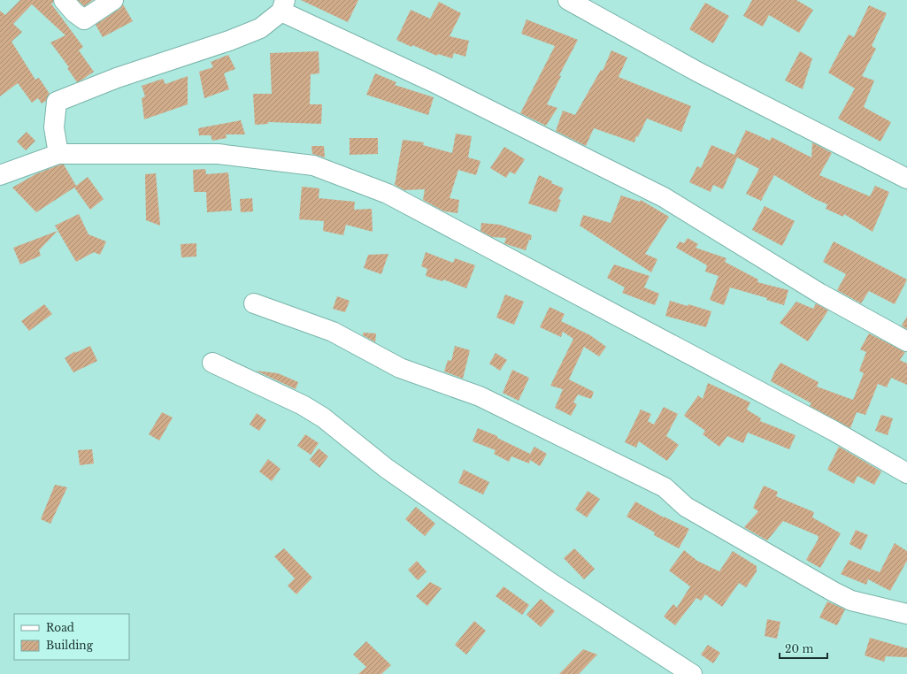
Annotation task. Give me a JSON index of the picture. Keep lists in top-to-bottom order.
{
  "legend": ["Road", "Building"],
  "scale_bar": "20 m"
}
